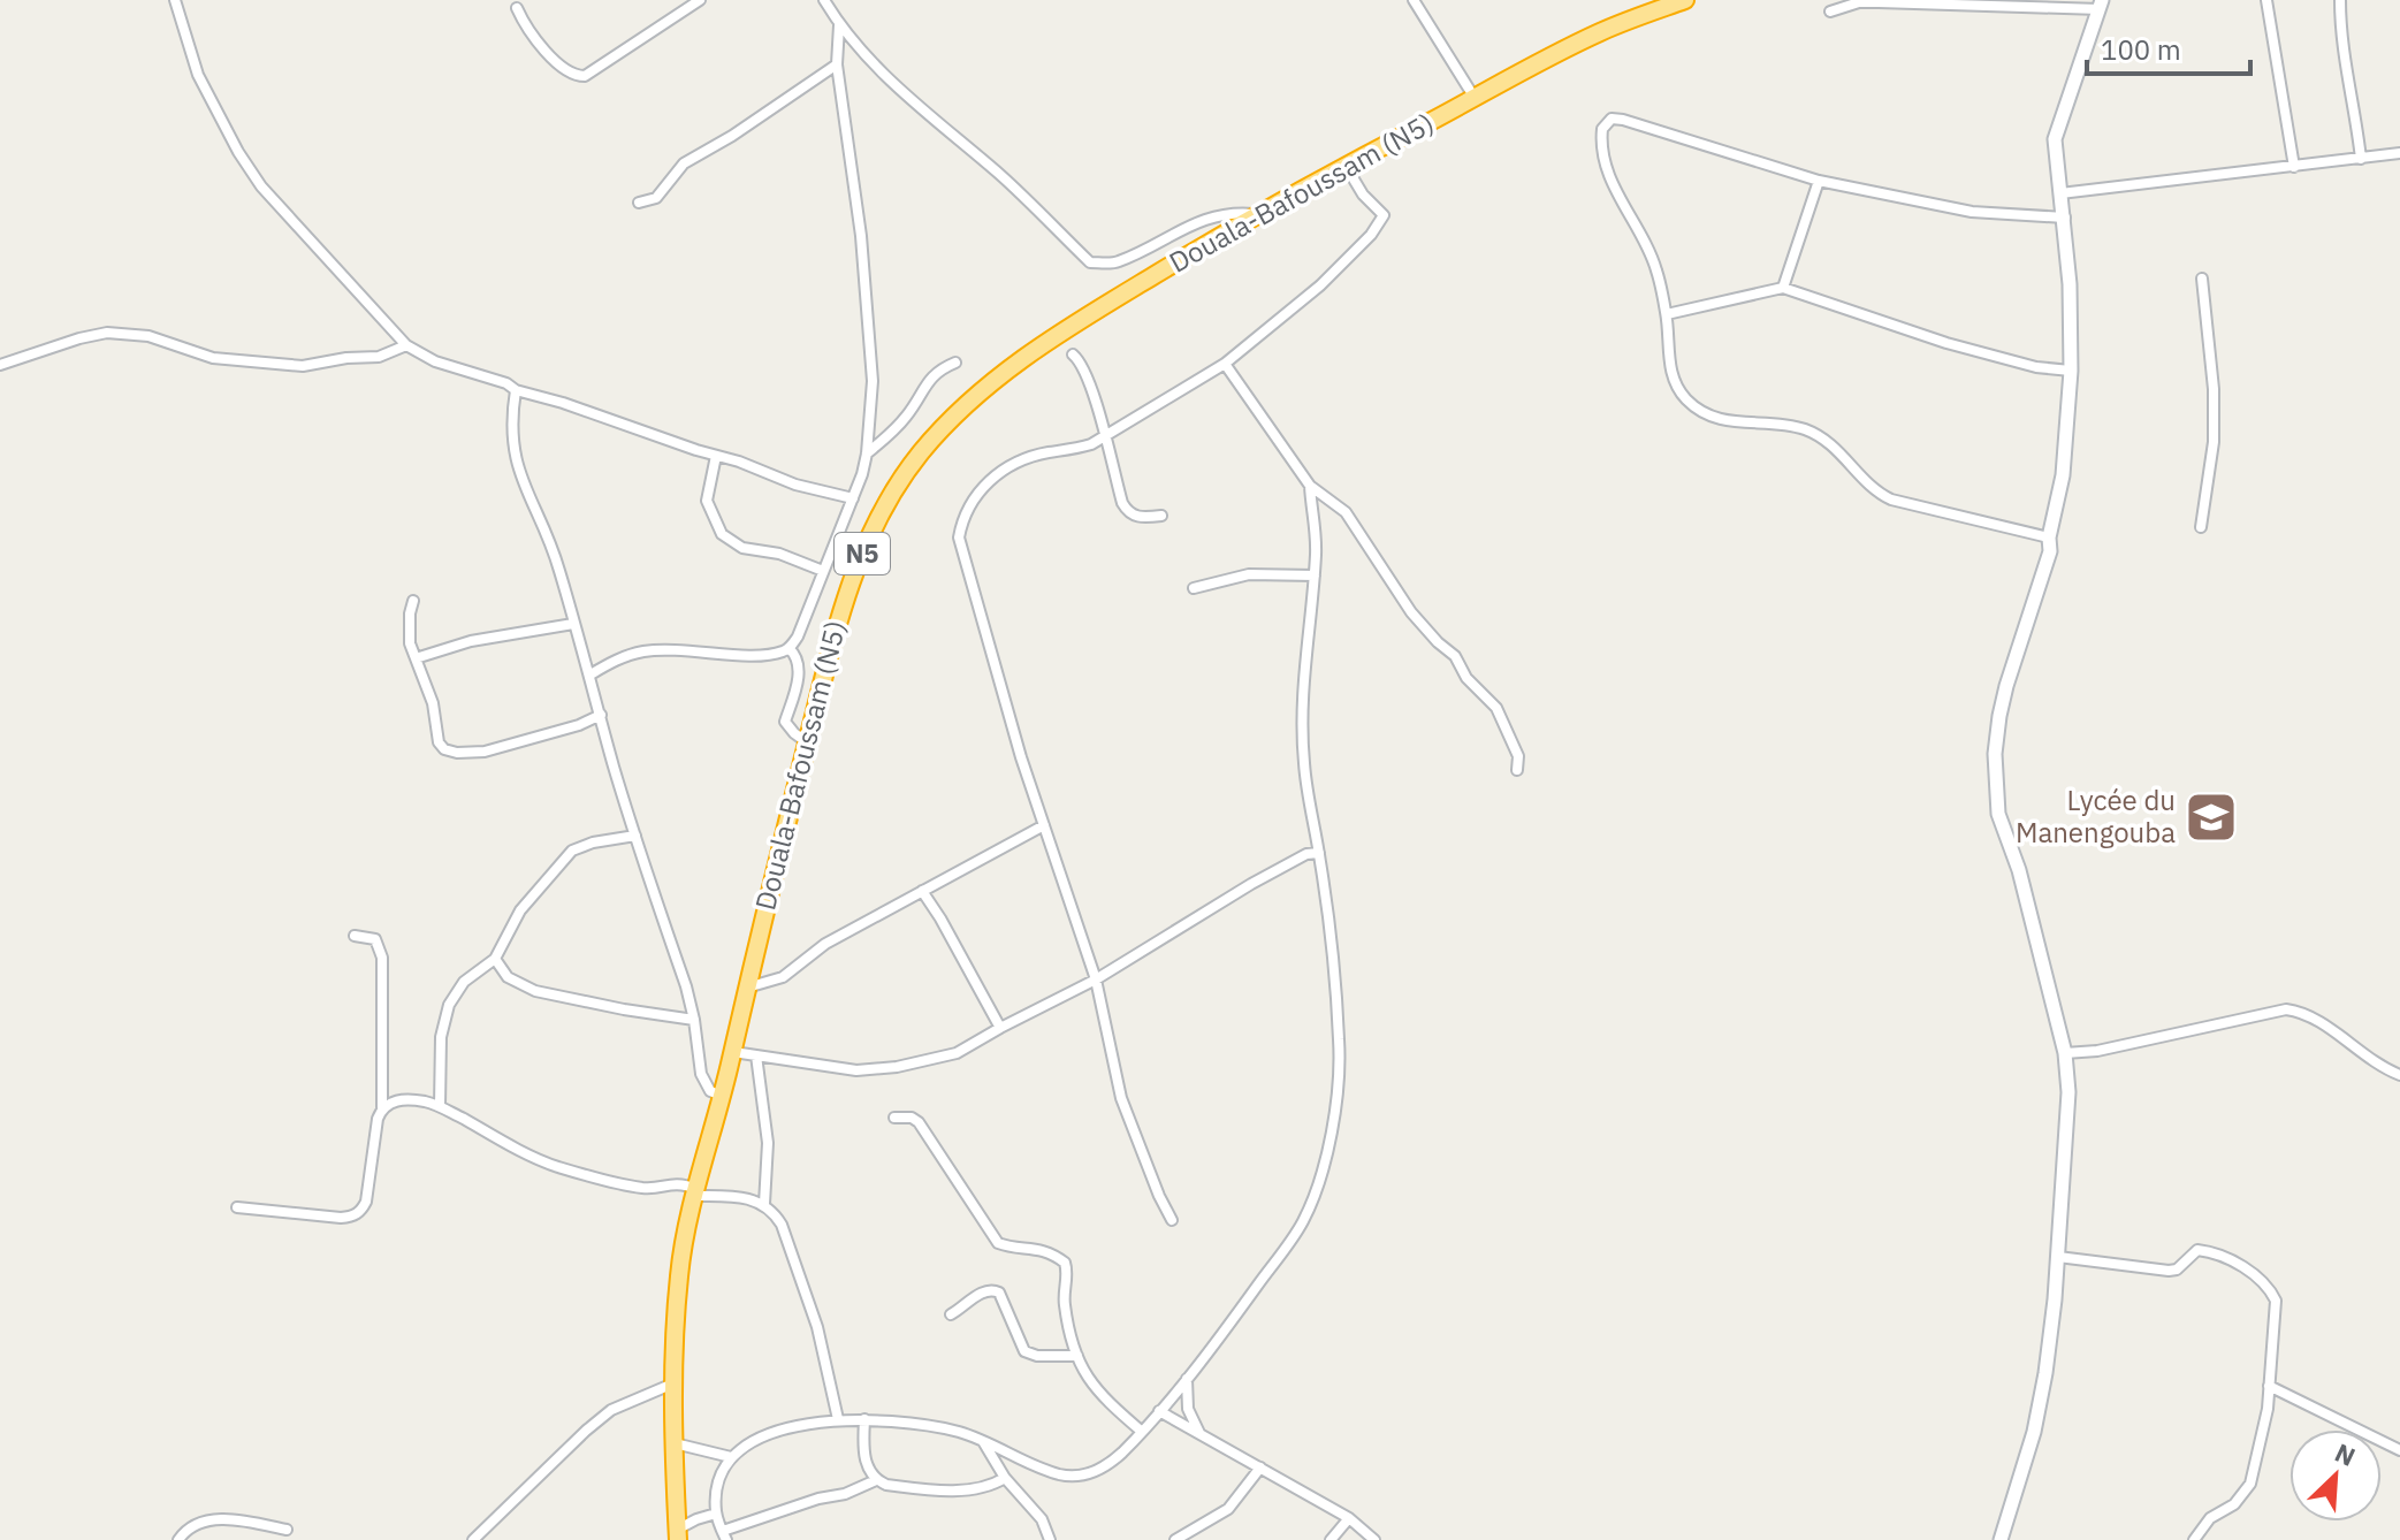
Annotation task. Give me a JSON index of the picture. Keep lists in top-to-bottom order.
{
  "streets": {
    "highway": ["Douala-Bafoussam (N5)", "N5"]
  },
  "places": {
    "school or university": ["Lycée du Manengouba"]
  },
  "scale_bar": "100 m",
  "north": "top right"
}
